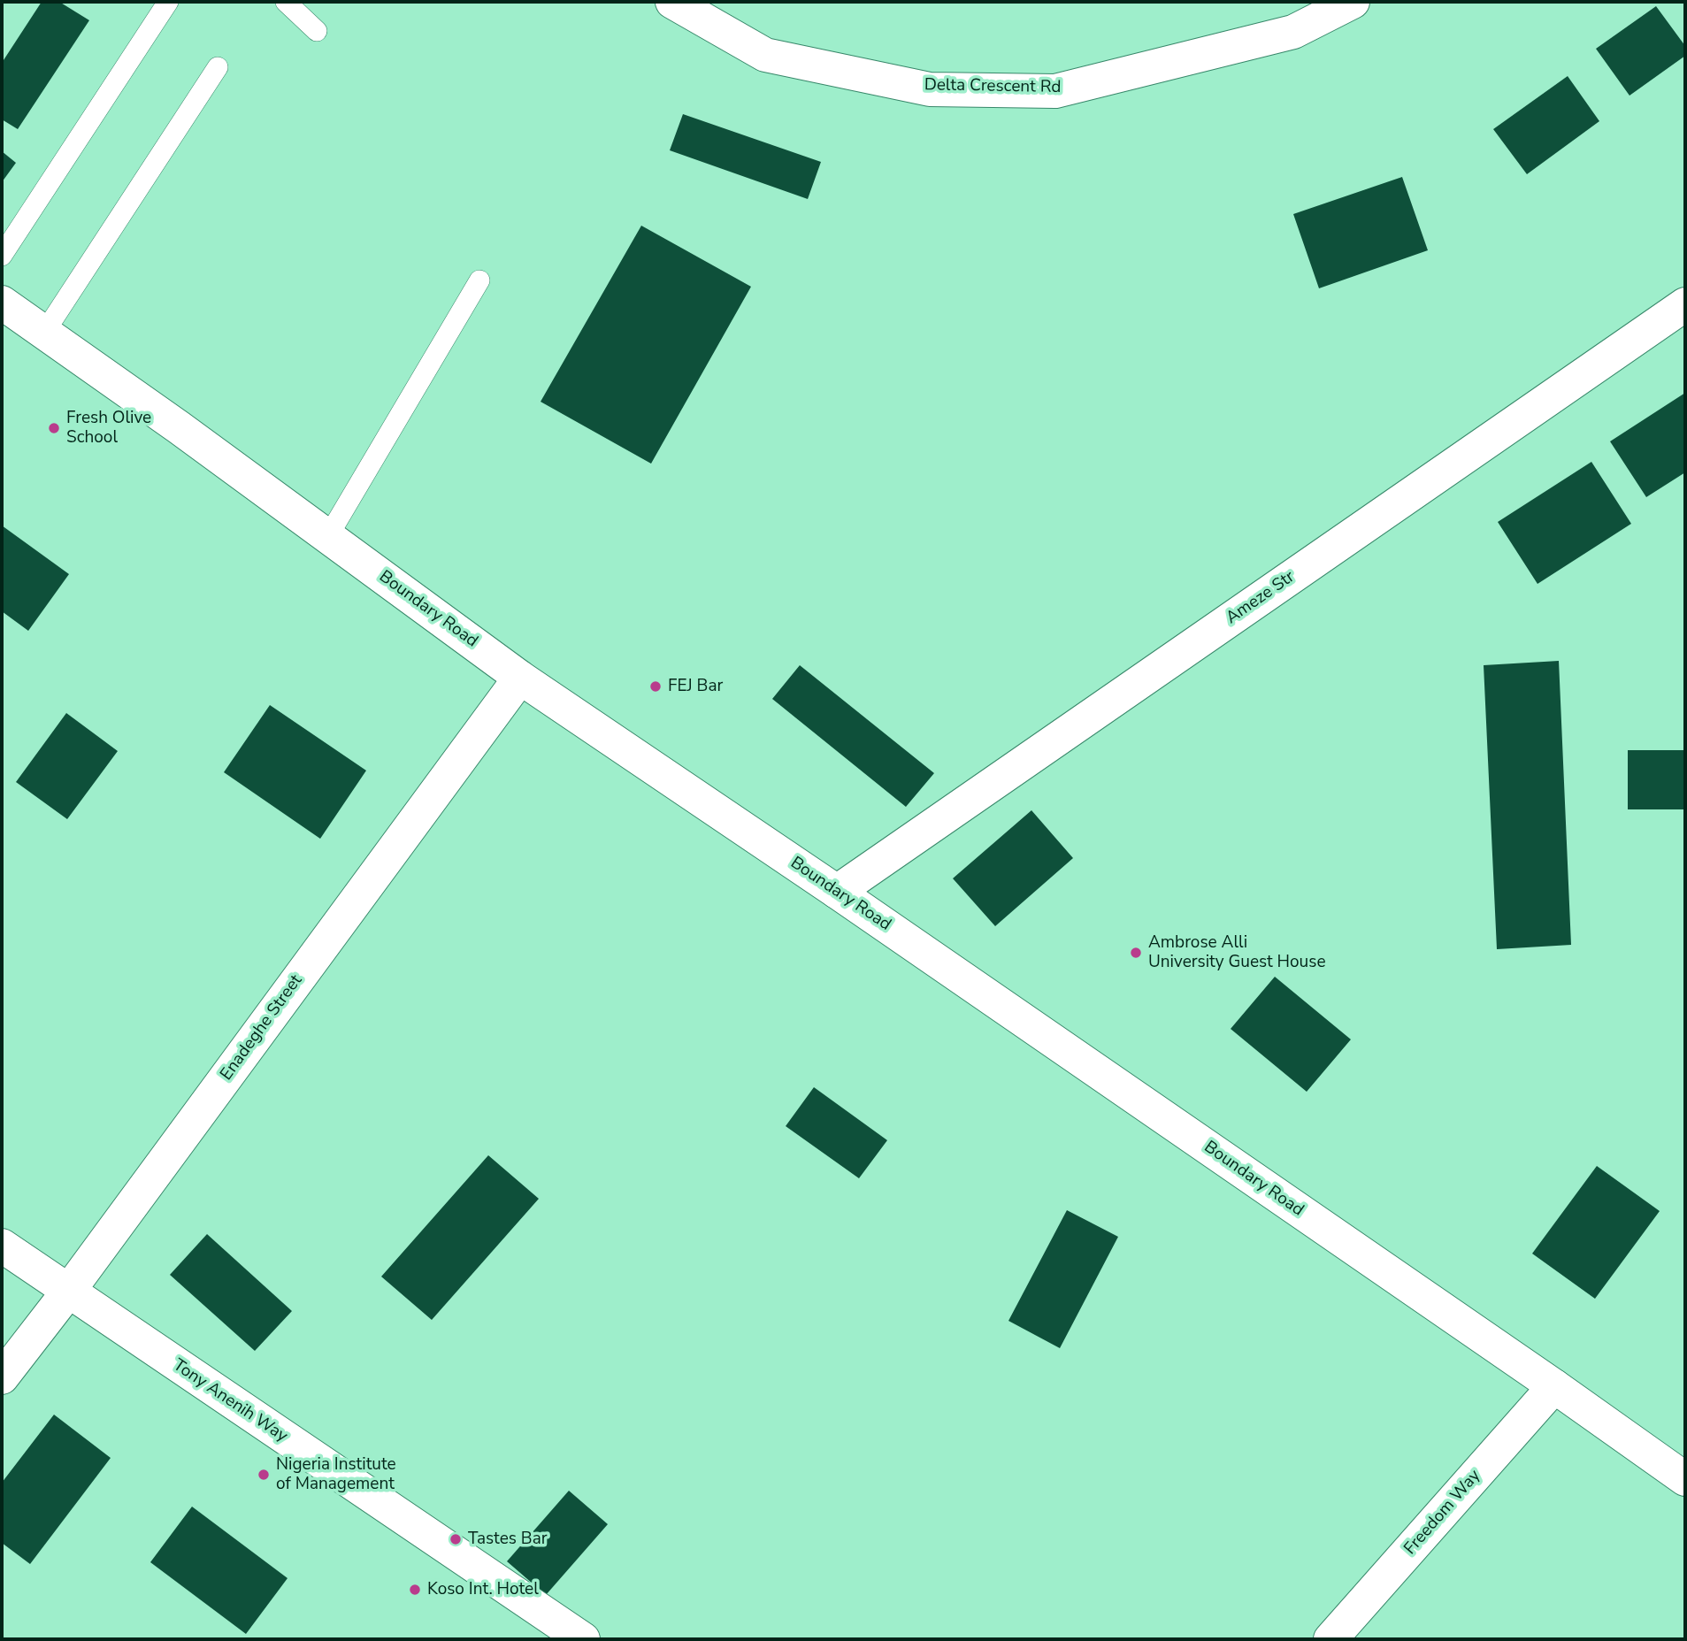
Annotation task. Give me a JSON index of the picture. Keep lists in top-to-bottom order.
{
  "streets": {
    "street": [
      "Delta Crescent Rd",
      "Ameze Str",
      "Boundary Road",
      "Enadeghe Street",
      "Tony Anenih Way",
      "Freedom Way"
    ]
  },
  "crossings": [
    ["Ameze Str", "Boundary Road"],
    ["Boundary Road", "Enadeghe Street"],
    ["Boundary Road", "Freedom Way"],
    ["Enadeghe Street", "Tony Anenih Way"]
  ],
  "places": [
    "Fresh Olive School",
    "FEJ Bar",
    "Ambrose Alli University Guest House",
    "Nigeria Institute of Management",
    "Tastes Bar",
    "Koso Int. Hotel"
  ]
}
